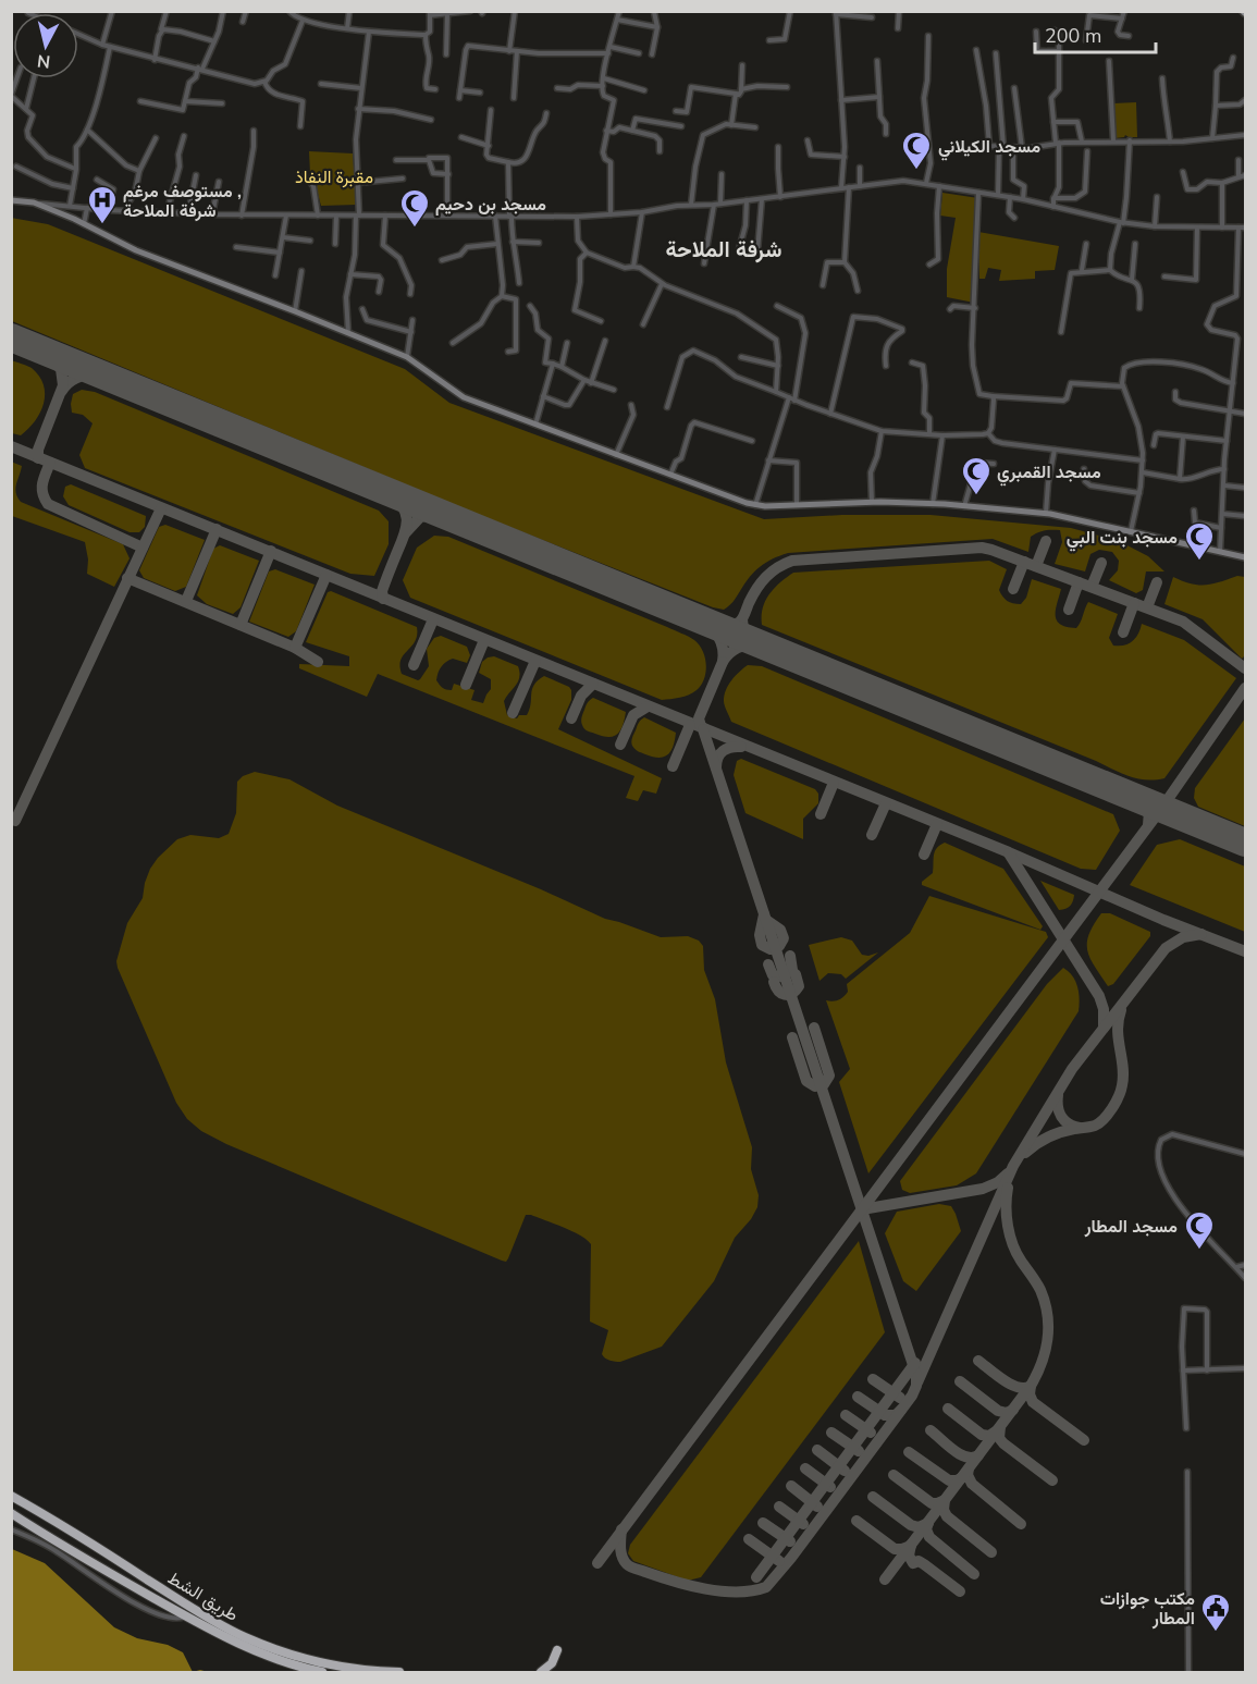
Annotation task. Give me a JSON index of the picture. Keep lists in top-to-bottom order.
{
  "streets": {
    "highway": ["طريق الشط"]
  },
  "districts": ["شرفة الملاحة"],
  "parks": ["مقبرة النفاذ"],
  "places": {
    "mosque": [
      "مسجد الكيلاني",
      "مسجد بن دحيم",
      "مسجد القمبري",
      "مسجد بنت البي",
      "مسجد المطار"
    ],
    "hospital": ["مستوصف مرغم , شرفة الملاحة"],
    "public building": ["مكتب جوازات المطار"]
  },
  "scale_bar": "200 m",
  "north": "bottom"
}
